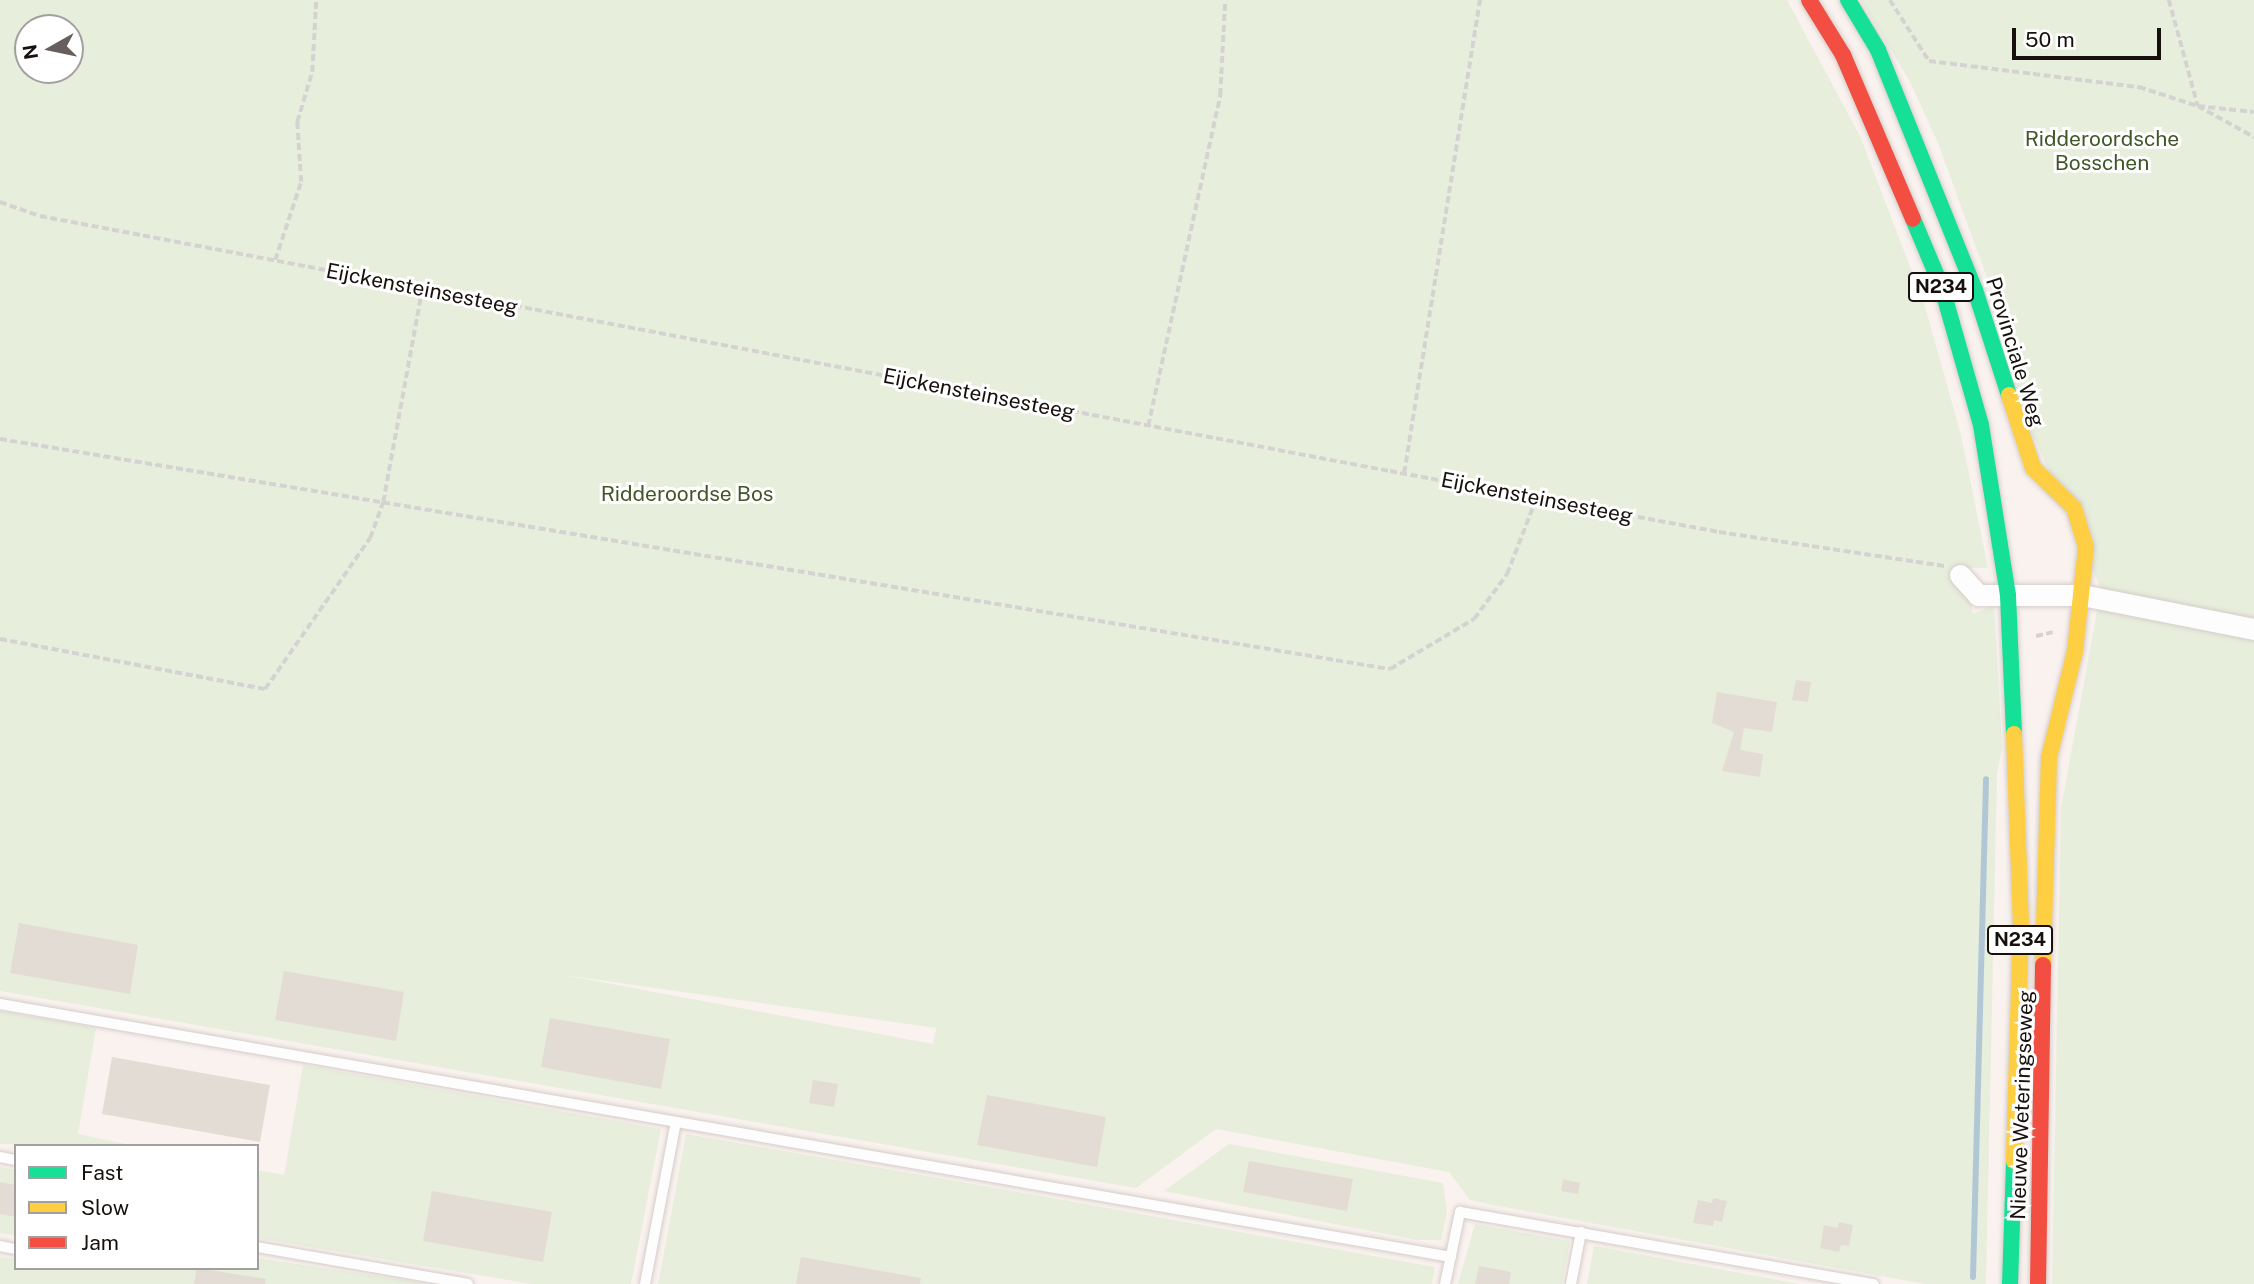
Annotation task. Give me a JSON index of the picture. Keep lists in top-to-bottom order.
{
  "streets": {
    "street": ["N234", "Provinciale Weg", "Nieuwe Weteringseweg"],
    "path": ["Eijckensteinsesteeg"]
  },
  "crossings": [
    ["N234", "Nieuwe Weteringseweg"],
    ["Provinciale Weg", "Nieuwe Weteringseweg"]
  ],
  "parks": ["Ridderoordsche Bosschen", "Ridderoordse Bos"],
  "legend": ["Fast", "Slow", "Jam"],
  "scale_bar": "50 m",
  "north": "left"
}
